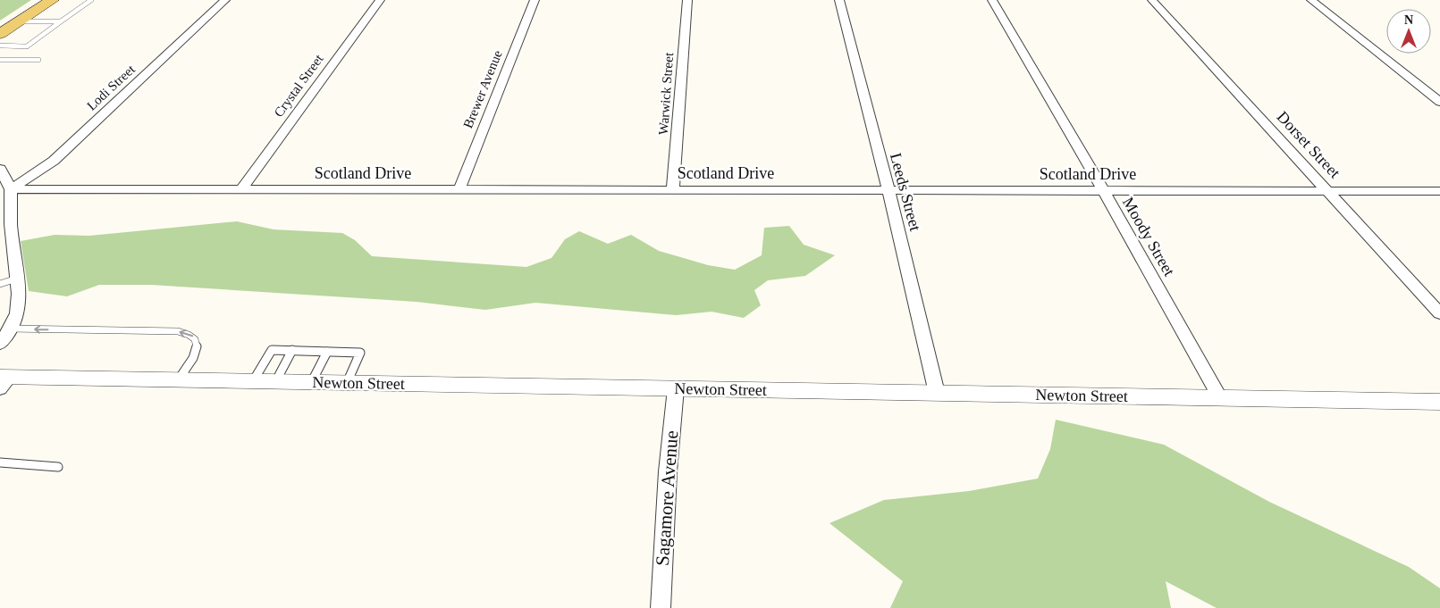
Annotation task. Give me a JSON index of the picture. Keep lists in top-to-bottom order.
{
  "streets": {
    "street": [
      "Crystal Street",
      "Lodi Street",
      "Brewer Avenue",
      "Warwick Street",
      "Dorset Street",
      "Scotland Drive",
      "Leeds Street",
      "Moody Street",
      "Newton Street",
      "Sagamore Avenue"
    ]
  },
  "crossings": [
    ["Crystal Street", "Scotland Drive"],
    ["Lodi Street", "Scotland Drive"],
    ["Brewer Avenue", "Scotland Drive"],
    ["Warwick Street", "Scotland Drive"],
    ["Dorset Street", "Scotland Drive"],
    ["Scotland Drive", "Leeds Street"],
    ["Scotland Drive", "Moody Street"],
    ["Leeds Street", "Newton Street"],
    ["Moody Street", "Newton Street"],
    ["Newton Street", "Sagamore Avenue"]
  ],
  "north": "top"
}
